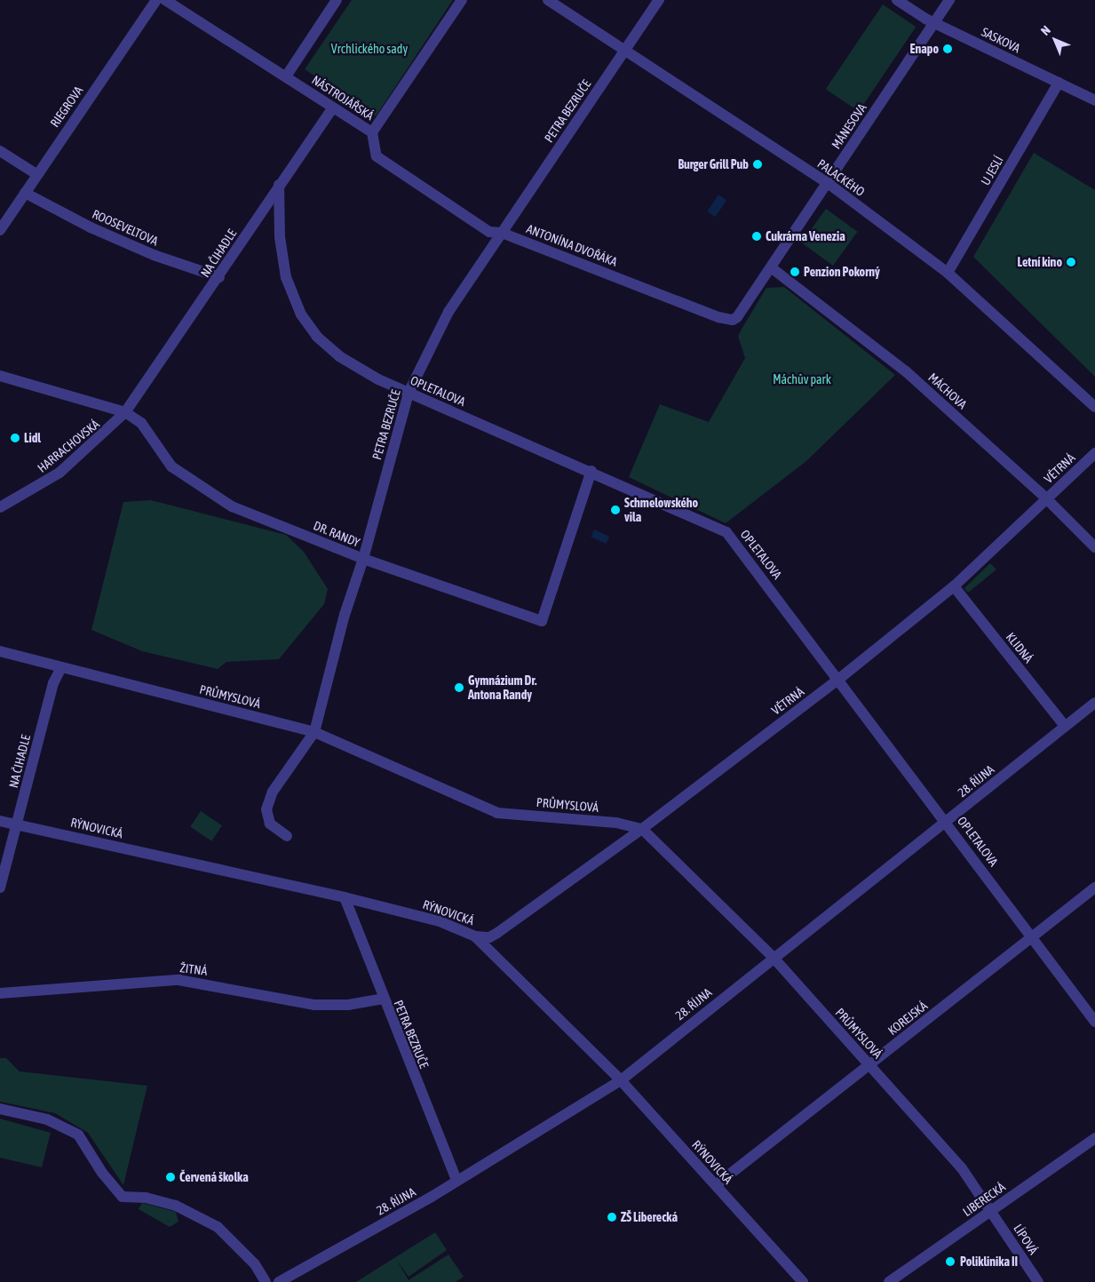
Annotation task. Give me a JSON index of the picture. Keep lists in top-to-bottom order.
{
  "streets": {
    "street": [
      "SASKOVA",
      "NÁSTROJÁŘSKÁ",
      "RIEGROVA",
      "PETRA BEZRUČE",
      "MÁNESOVA",
      "U JESLÍ",
      "PALACKÉHO",
      "ROOSEVELTOVA",
      "ANTONÍNA DVOŘÁKA",
      "NA ČIHADLE",
      "OPLETALOVA",
      "MÁCHOVA",
      "HARRACHOVSKÁ",
      "VĚTRNÁ",
      "DR. RANDY",
      "KLIDNÁ",
      "PRŮMYSLOVÁ",
      "28. ŘÍJNA",
      "RÝNOVICKÁ",
      "ŽITNÁ",
      "KOREJSKÁ",
      "LIBERECKÁ",
      "LÍPOVÁ"
    ]
  },
  "crossings": [
    ["SASKOVA", "MÁNESOVA"],
    ["SASKOVA", "U JESLÍ"],
    ["NÁSTROJÁŘSKÁ", "ANTONÍNA DVOŘÁKA"],
    ["NÁSTROJÁŘSKÁ", "NA ČIHADLE"],
    ["RIEGROVA", "ROOSEVELTOVA"],
    ["PETRA BEZRUČE", "PALACKÉHO"],
    ["PETRA BEZRUČE", "ANTONÍNA DVOŘÁKA"],
    ["PETRA BEZRUČE", "OPLETALOVA"],
    ["PETRA BEZRUČE", "DR. RANDY"],
    ["PETRA BEZRUČE", "PRŮMYSLOVÁ"],
    ["PETRA BEZRUČE", "28. ŘÍJNA"],
    ["PETRA BEZRUČE", "RÝNOVICKÁ"],
    ["PETRA BEZRUČE", "ŽITNÁ"],
    ["MÁNESOVA", "PALACKÉHO"],
    ["MÁNESOVA", "ANTONÍNA DVOŘÁKA"],
    ["MÁNESOVA", "MÁCHOVA"],
    ["U JESLÍ", "PALACKÉHO"],
    ["ROOSEVELTOVA", "NA ČIHADLE"],
    ["ANTONÍNA DVOŘÁKA", "MÁCHOVA"],
    ["NA ČIHADLE", "OPLETALOVA"],
    ["NA ČIHADLE", "HARRACHOVSKÁ"],
    ["NA ČIHADLE", "DR. RANDY"],
    ["NA ČIHADLE", "PRŮMYSLOVÁ"],
    ["NA ČIHADLE", "RÝNOVICKÁ"],
    ["OPLETALOVA", "VĚTRNÁ"],
    ["OPLETALOVA", "DR. RANDY"],
    ["OPLETALOVA", "28. ŘÍJNA"],
    ["OPLETALOVA", "KOREJSKÁ"],
    ["MÁCHOVA", "VĚTRNÁ"],
    ["HARRACHOVSKÁ", "DR. RANDY"],
    ["VĚTRNÁ", "KLIDNÁ"],
    ["VĚTRNÁ", "PRŮMYSLOVÁ"],
    ["VĚTRNÁ", "RÝNOVICKÁ"],
    ["KLIDNÁ", "28. ŘÍJNA"],
    ["PRŮMYSLOVÁ", "28. ŘÍJNA"],
    ["PRŮMYSLOVÁ", "KOREJSKÁ"],
    ["PRŮMYSLOVÁ", "LIBERECKÁ"],
    ["PRŮMYSLOVÁ", "LÍPOVÁ"],
    ["28. ŘÍJNA", "RÝNOVICKÁ"],
    ["RÝNOVICKÁ", "KOREJSKÁ"],
    ["LIBERECKÁ", "LÍPOVÁ"]
  ],
  "parks": ["Vrchlického sady", "Máchův park"],
  "places": [
    "Enapo",
    "Burger Grill Pub",
    "Cukrárna Venezia",
    "Letní kino",
    "Penzion Pokorný",
    "Lidl",
    "Schmelowského vila",
    "Gymnázium Dr. Antona Randy",
    "Červená školka",
    "ZŠ Liberecká",
    "Poliklinika II"
  ],
  "north": "top left"
}
